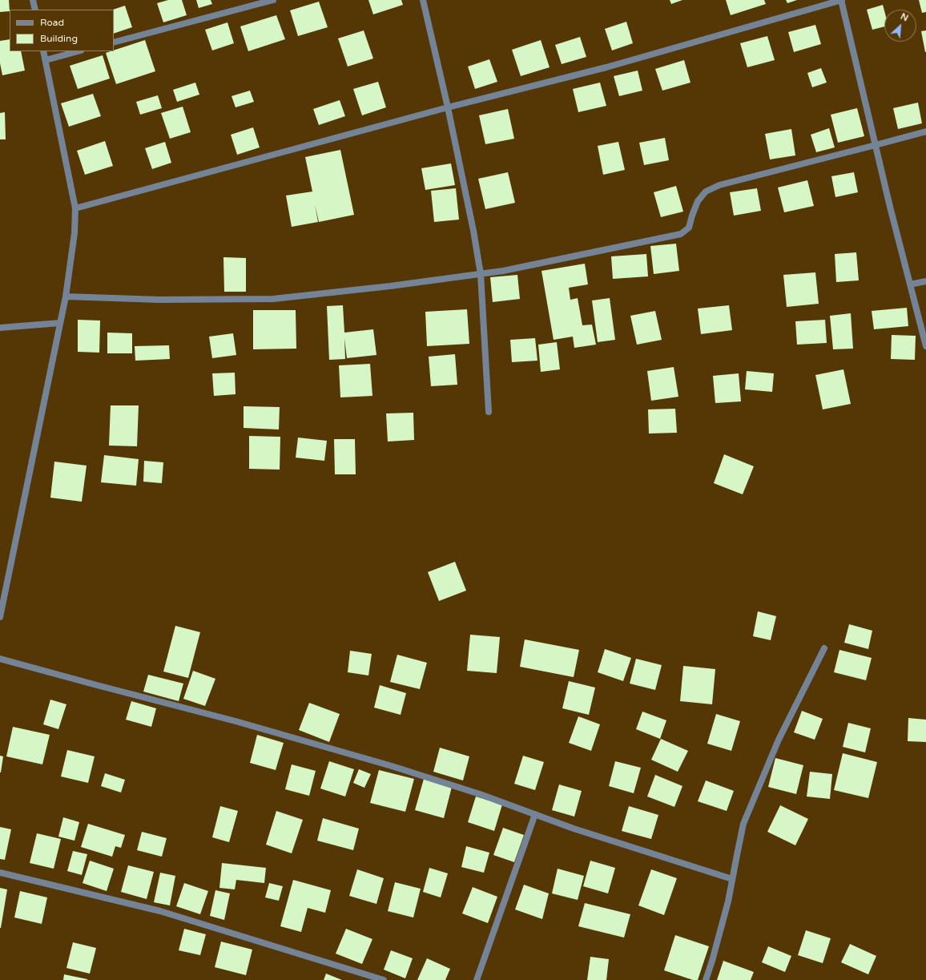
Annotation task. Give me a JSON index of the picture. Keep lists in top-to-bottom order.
{
  "legend": ["Road", "Building"],
  "north": "top right"
}
